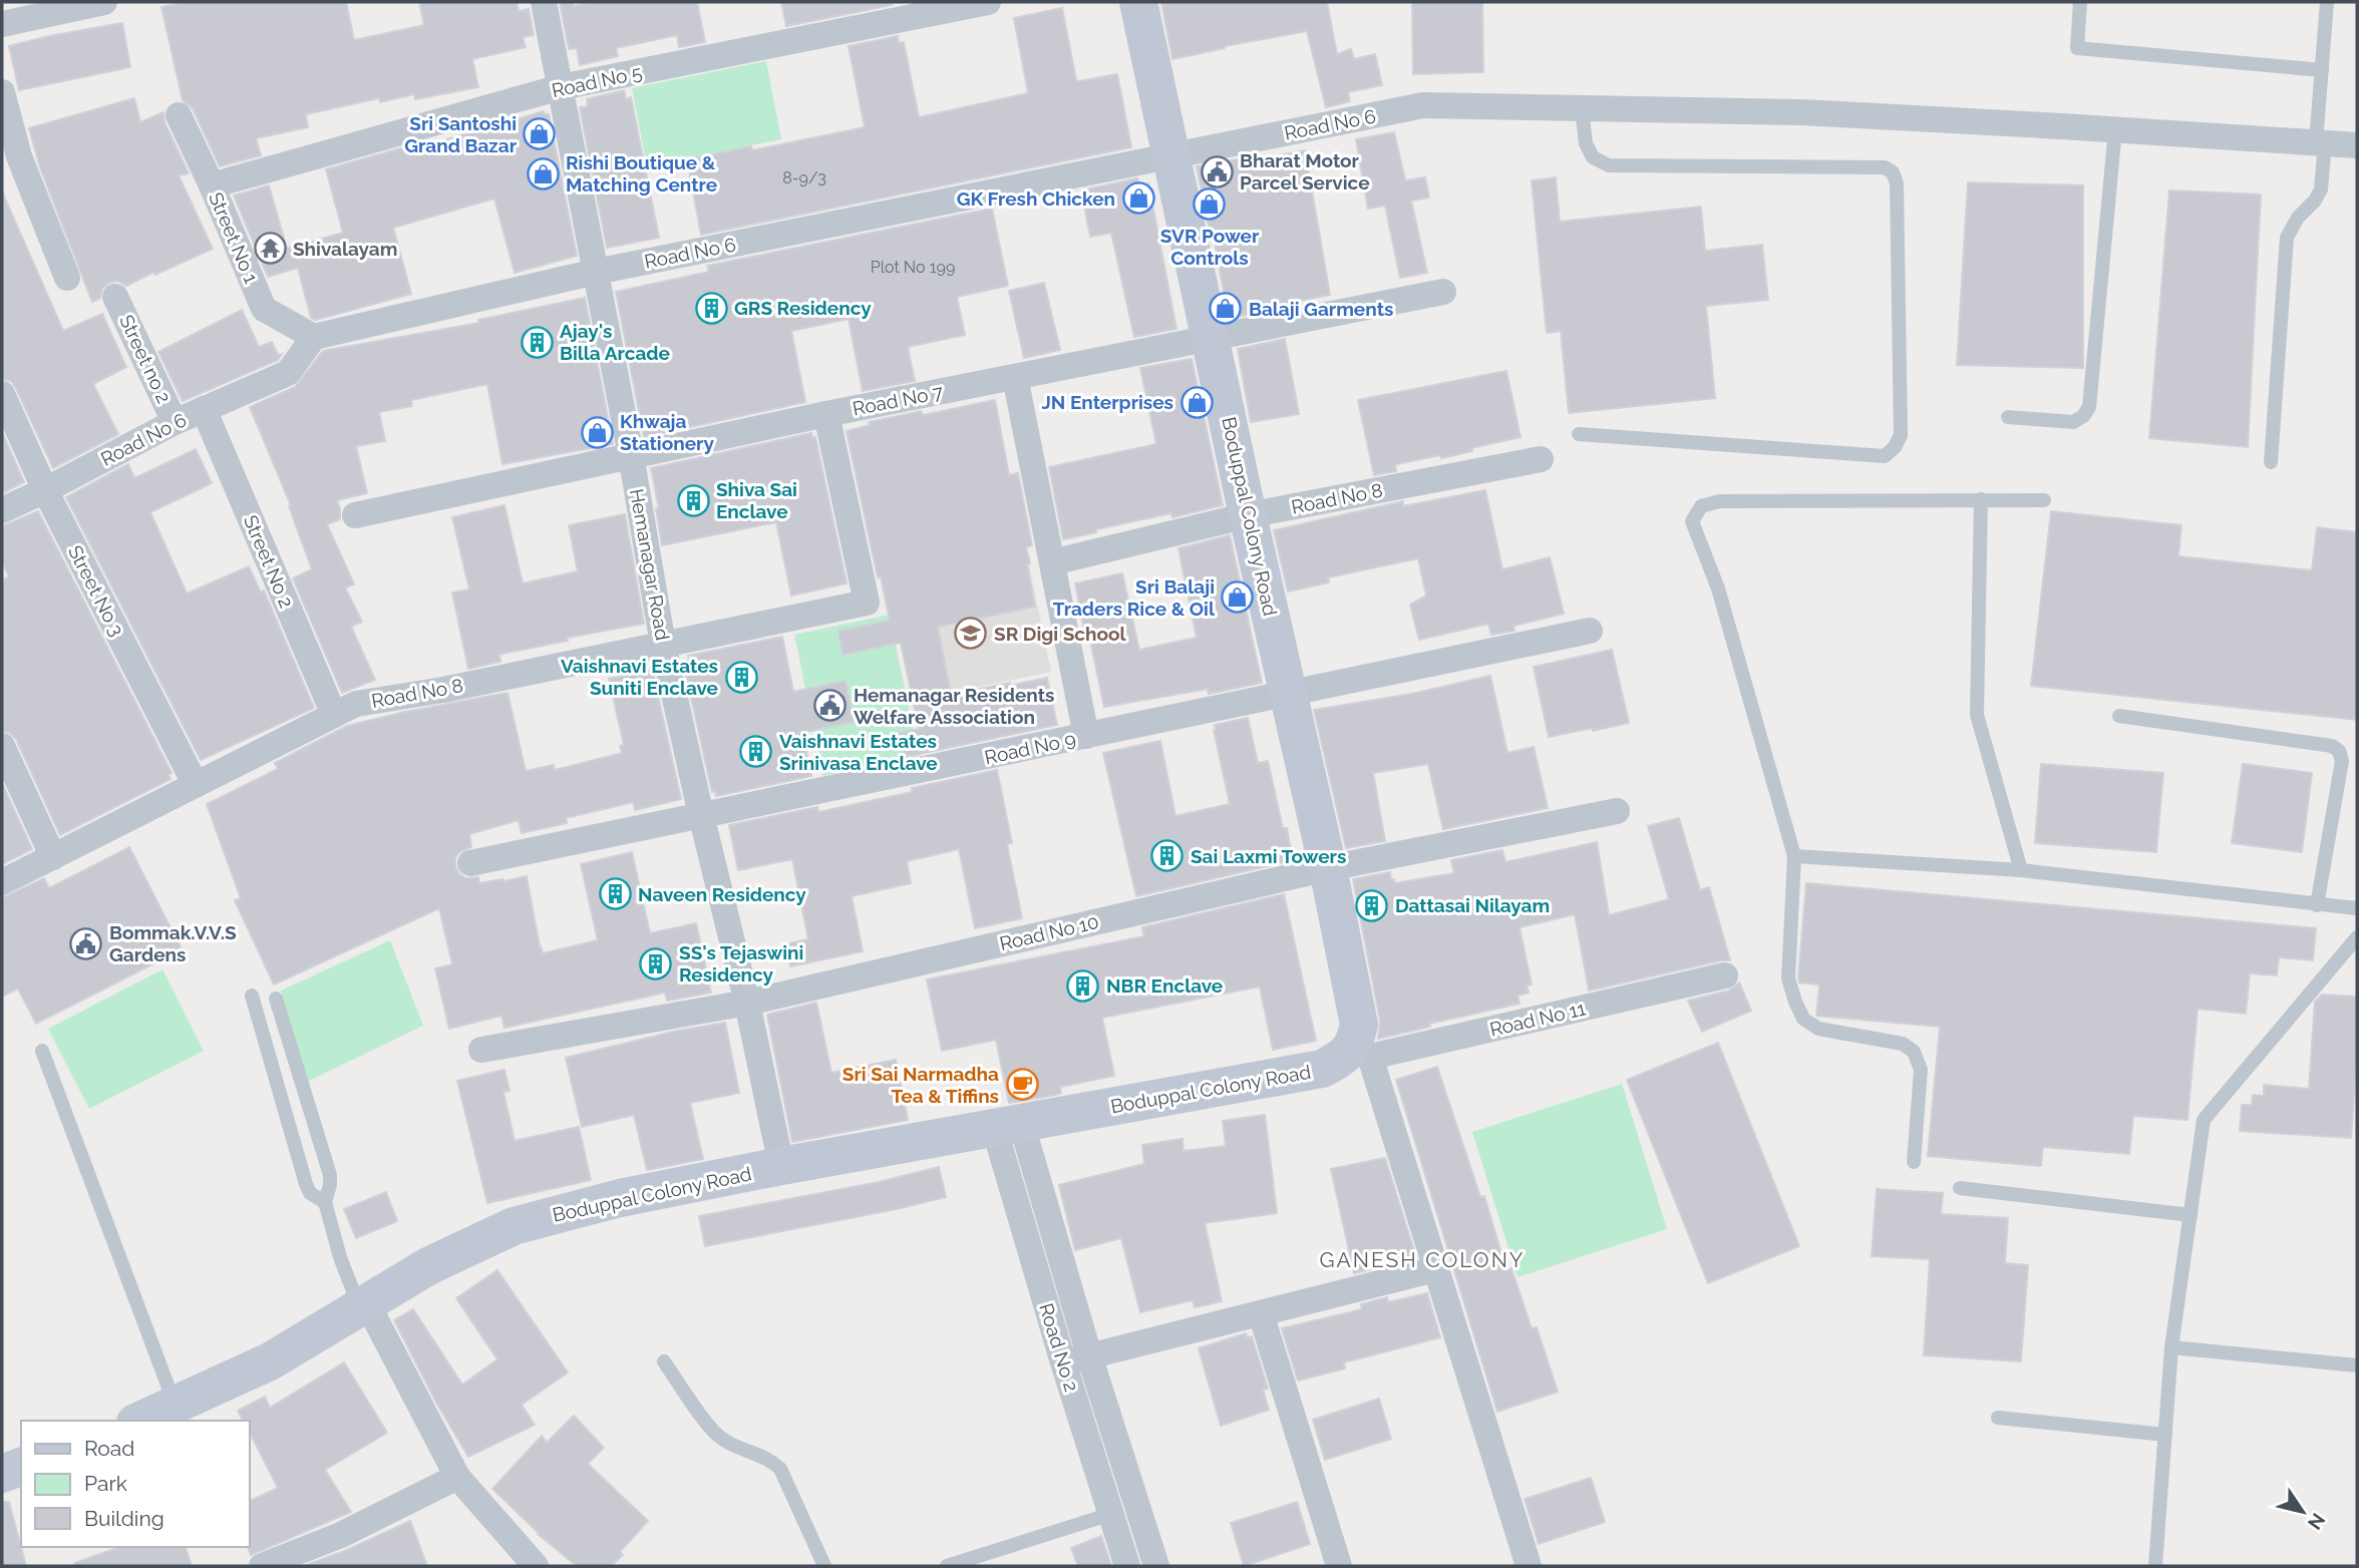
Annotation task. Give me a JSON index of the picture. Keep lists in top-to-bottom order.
{
  "streets": {
    "street": [
      "Road No 5",
      "Road No 6",
      "Street No 1",
      "Street no 2",
      "Road No 7",
      "Road No 8",
      "Boduppal Colony Road",
      "Street No 2",
      "Hemanagar Road",
      "Street No 3",
      "Road No 9",
      "Road No 10",
      "Road No 11",
      "Road No 2"
    ]
  },
  "crossings": [
    ["Road No 5", "Street No 1"],
    ["Road No 5", "Hemanagar Road"],
    ["Road No 6", "Street No 1"],
    ["Road No 6", "Street no 2"],
    ["Road No 6", "Boduppal Colony Road"],
    ["Road No 6", "Street No 2"],
    ["Road No 6", "Hemanagar Road"],
    ["Road No 6", "Street No 3"],
    ["Road No 7", "Road No 8"],
    ["Road No 7", "Boduppal Colony Road"],
    ["Road No 7", "Hemanagar Road"],
    ["Road No 8", "Boduppal Colony Road"],
    ["Road No 8", "Street No 2"],
    ["Road No 8", "Hemanagar Road"],
    ["Road No 8", "Street No 3"],
    ["Boduppal Colony Road", "Hemanagar Road"],
    ["Boduppal Colony Road", "Road No 9"],
    ["Boduppal Colony Road", "Road No 10"],
    ["Boduppal Colony Road", "Road No 11"],
    ["Boduppal Colony Road", "Road No 2"],
    ["Hemanagar Road", "Road No 9"],
    ["Hemanagar Road", "Road No 10"]
  ],
  "districts": ["GANESH COLONY"],
  "places": {
    "shop": [
      "Sri Santoshi Grand Bazar",
      "Rishi Boutique & Matching Centre",
      "GK Fresh Chicken",
      "SVR Power Controls",
      "Balaji Garments",
      "JN Enterprises",
      "Khwaja Stationery",
      "Sri Balaji Traders Rice & Oil"
    ],
    "public building": ["Bharat Motor Parcel Service", "Hemanagar Residents Welfare Association", "Bommak.V.V.S Gardens"],
    "temple": ["Shivalayam"],
    "building": [
      "GRS Residency",
      "Ajay's Billa Arcade",
      "Shiva Sai Enclave",
      "Vaishnavi Estates Suniti Enclave",
      "Vaishnavi Estates Srinivasa Enclave",
      "Sai Laxmi Towers",
      "Naveen Residency",
      "Dattasai Nilayam",
      "SS's Tejaswini Residency",
      "NBR Enclave"
    ],
    "school or university": ["SR Digi School"],
    "cafe": ["Sri Sai Narmadha Tea & Tiffins"]
  },
  "house_numbers": ["8-9/3", "Plot No 199"],
  "legend": ["Road", "Park", "Building"],
  "north": "bottom right"
}
